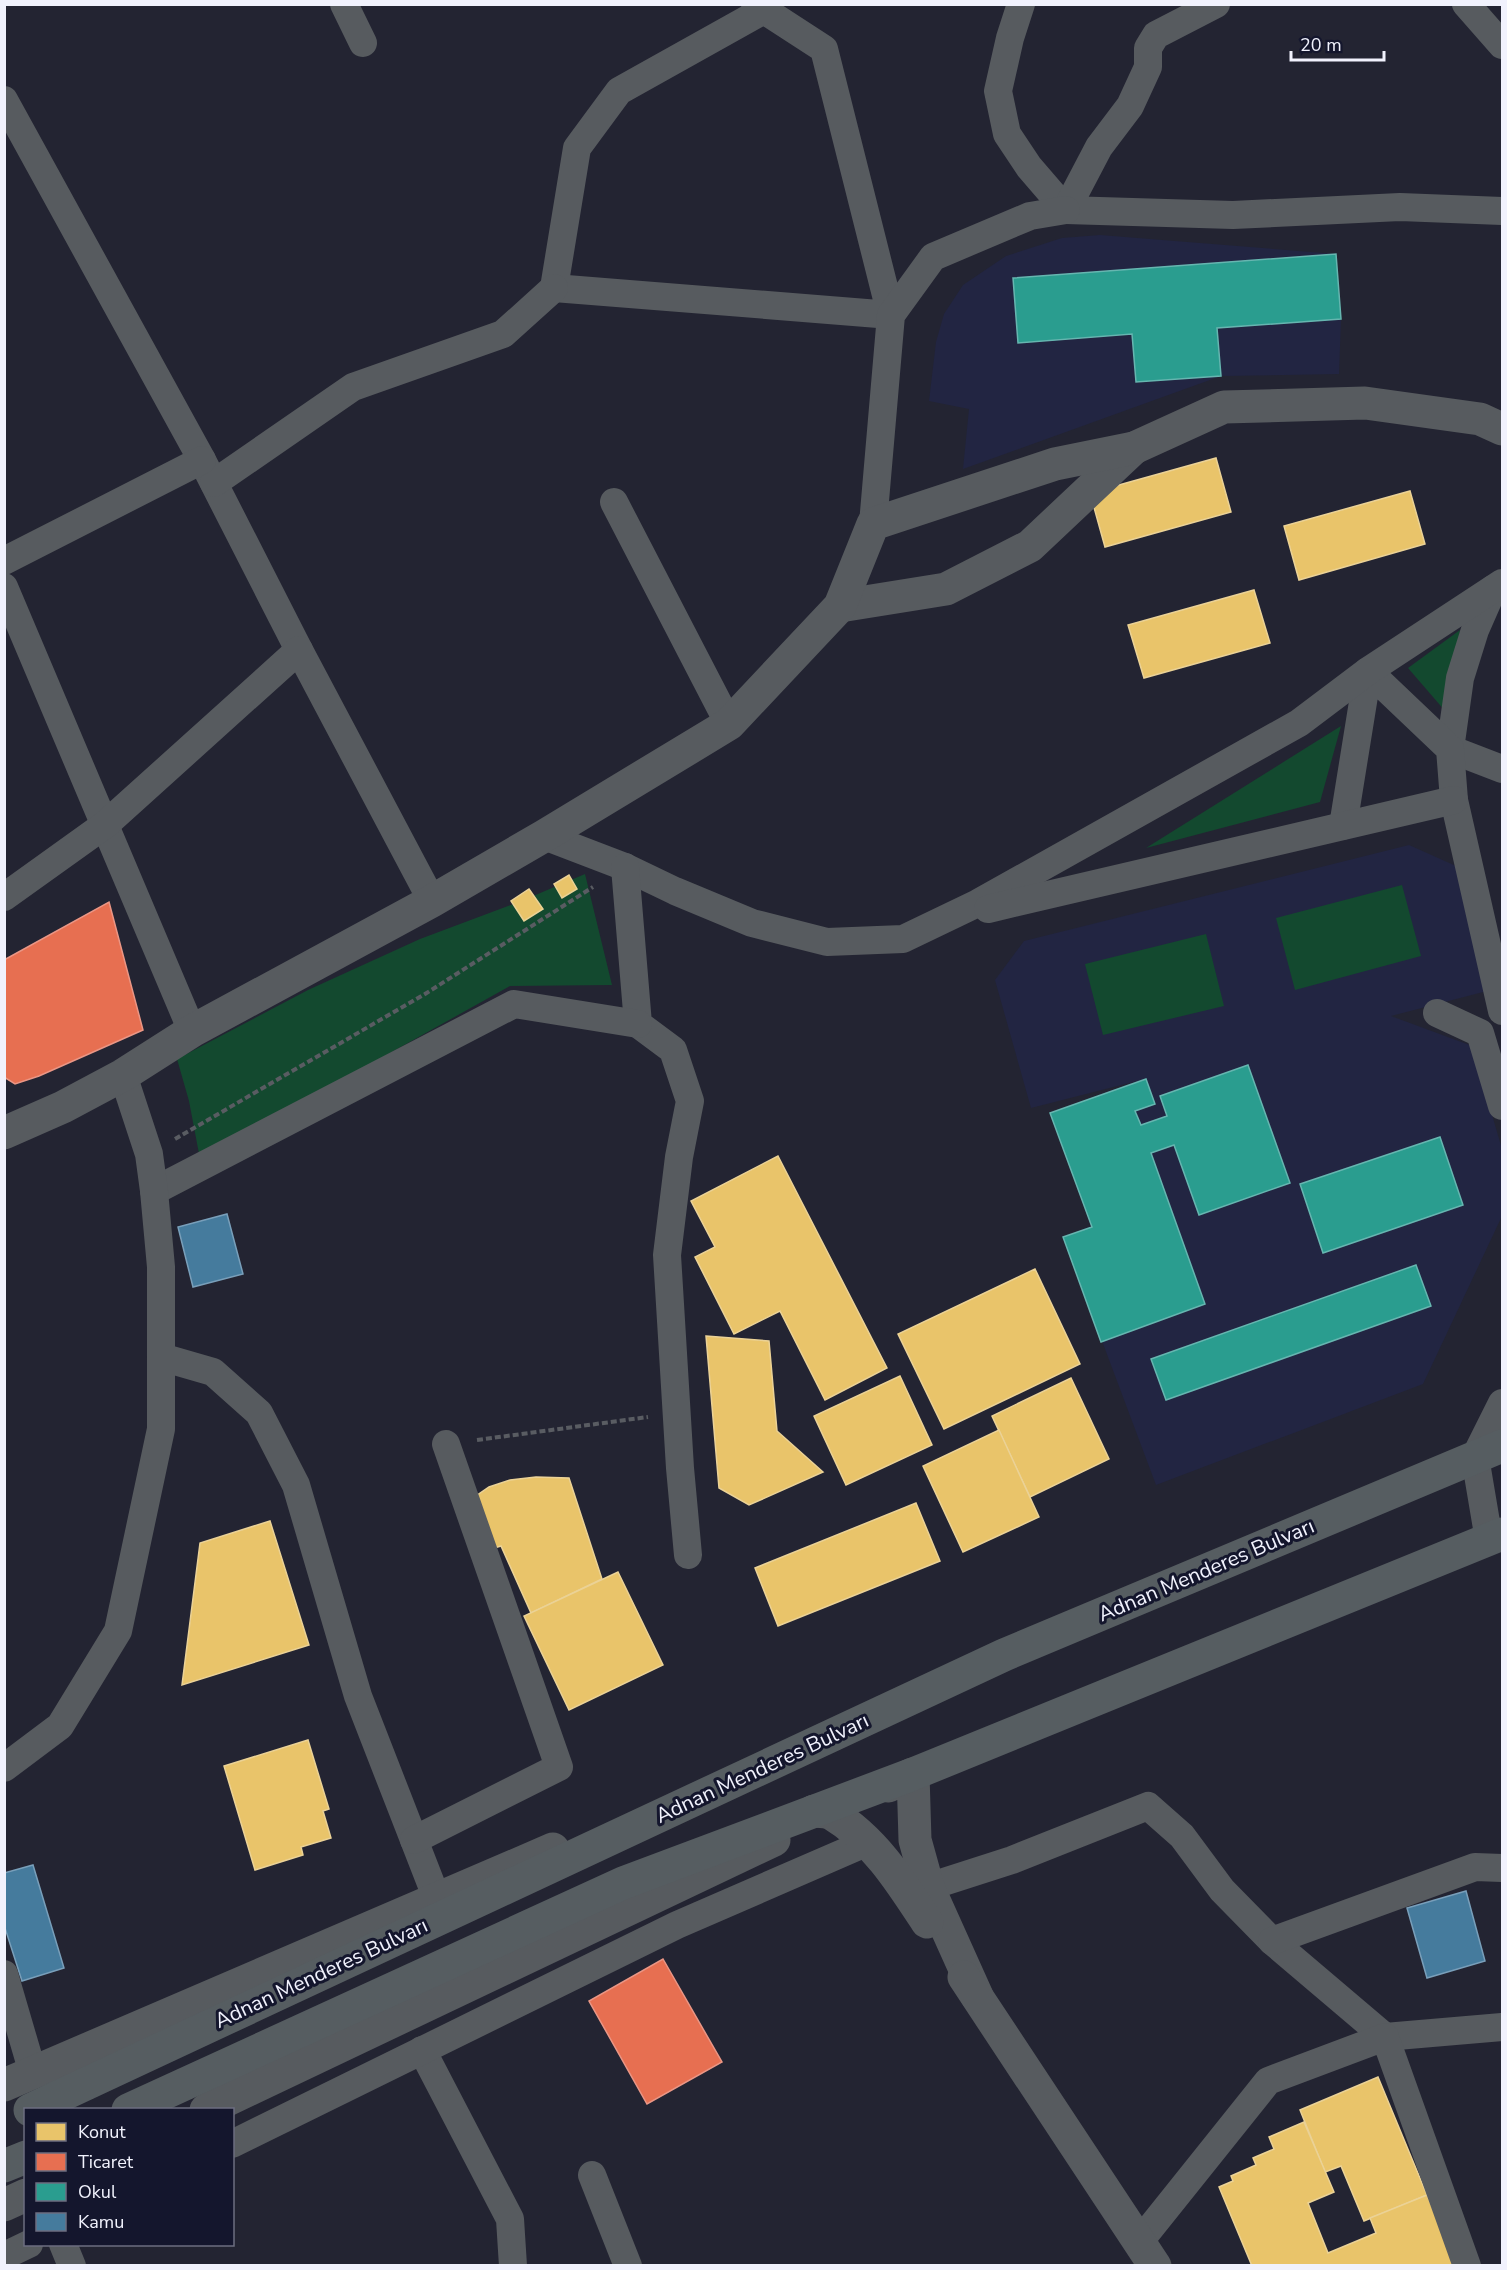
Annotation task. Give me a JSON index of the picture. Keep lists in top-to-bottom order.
{
  "streets": {
    "highway": ["Adnan Menderes Bulvarı"]
  },
  "legend": [
    "Konut",
    "Ticaret",
    "Okul",
    "Kamu"
  ],
  "scale_bar": "20 m"
}
